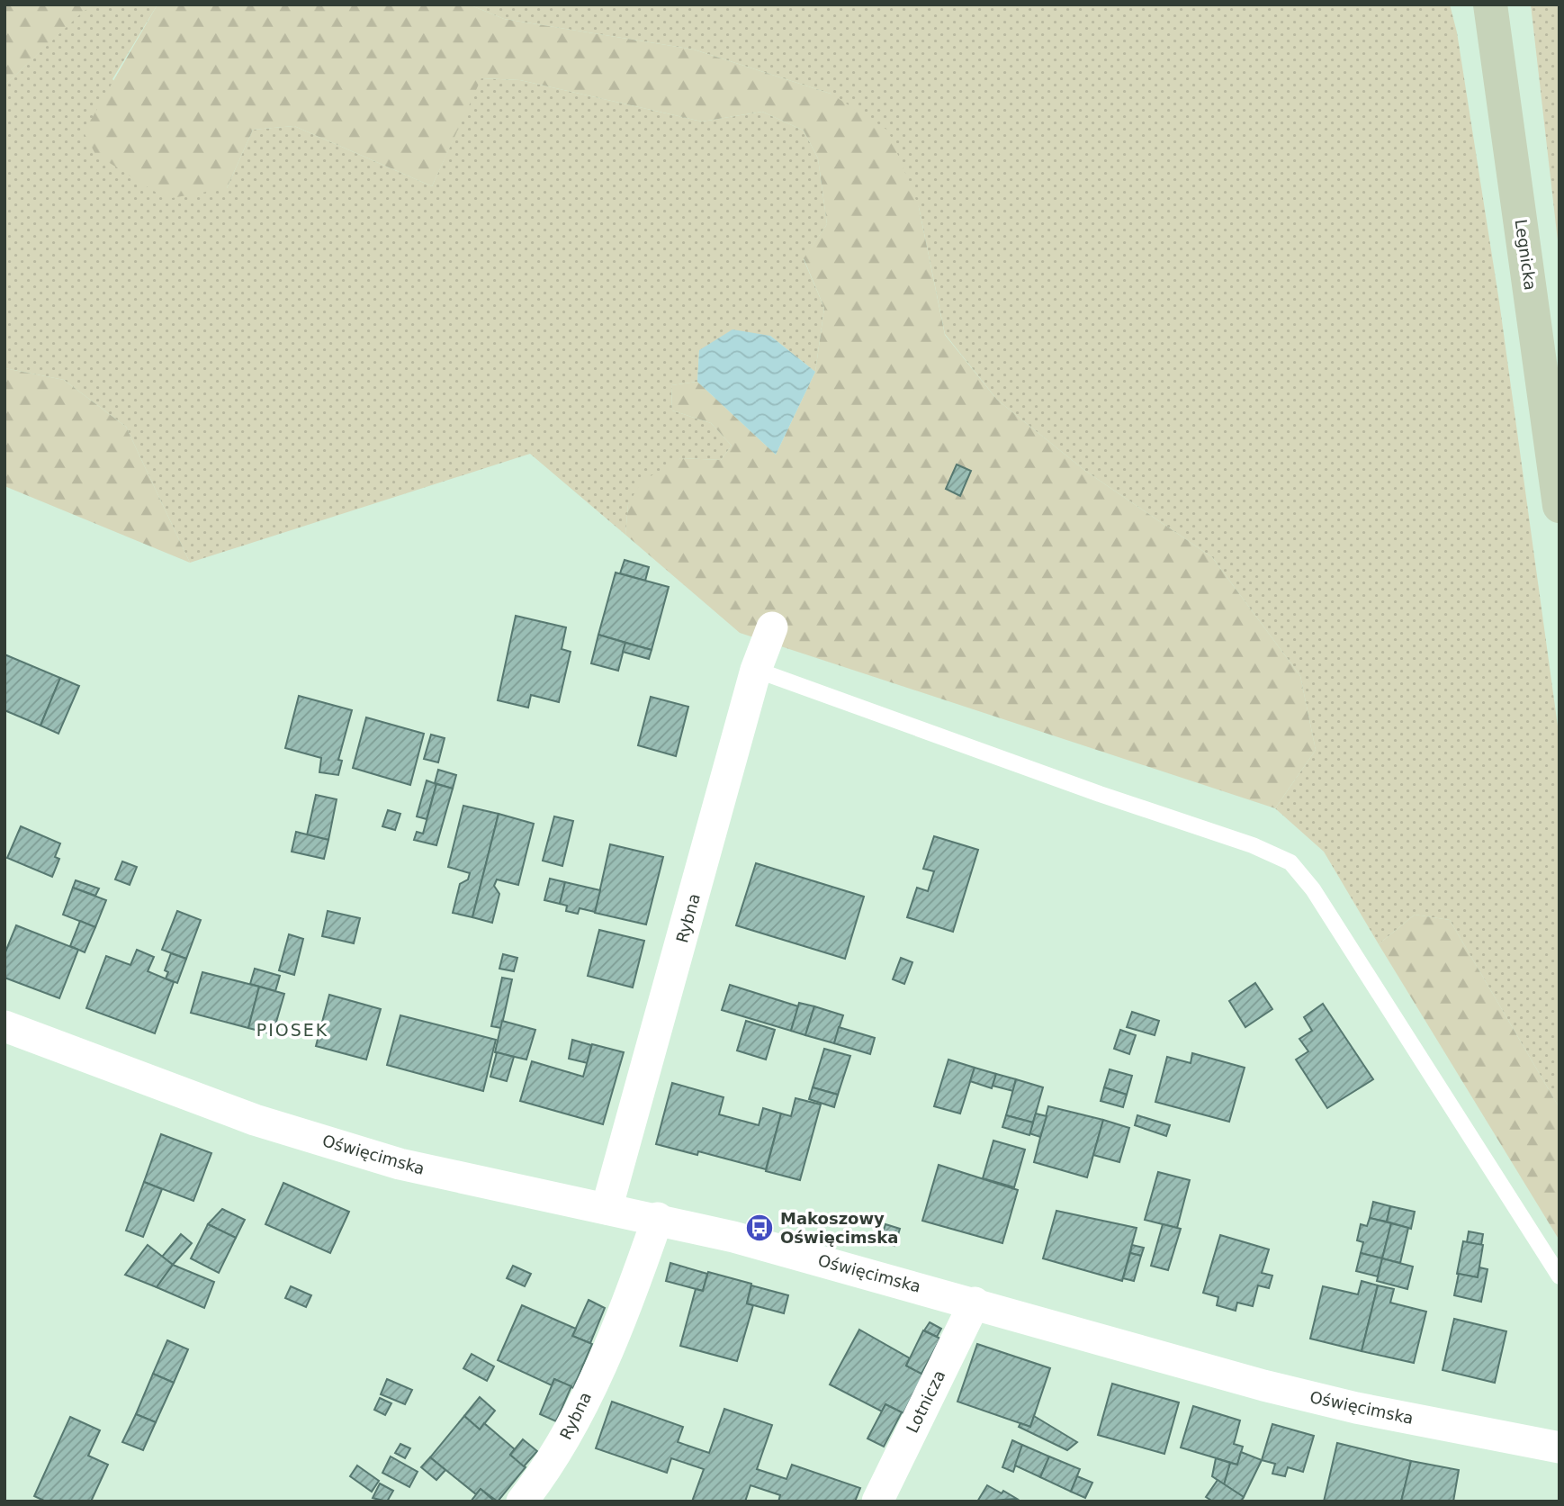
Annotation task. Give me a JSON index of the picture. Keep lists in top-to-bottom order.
{
  "streets": {
    "main road": ["Legnicka"],
    "street": ["Rybna", "Oświęcimska", "Lotnicza"]
  },
  "crossings": [
    ["Rybna", "Oświęcimska"],
    ["Oświęcimska", "Lotnicza"]
  ],
  "districts": ["PIOSEK"],
  "places": {
    "bus stop": ["Makoszowy Oświęcimska"]
  }
}
